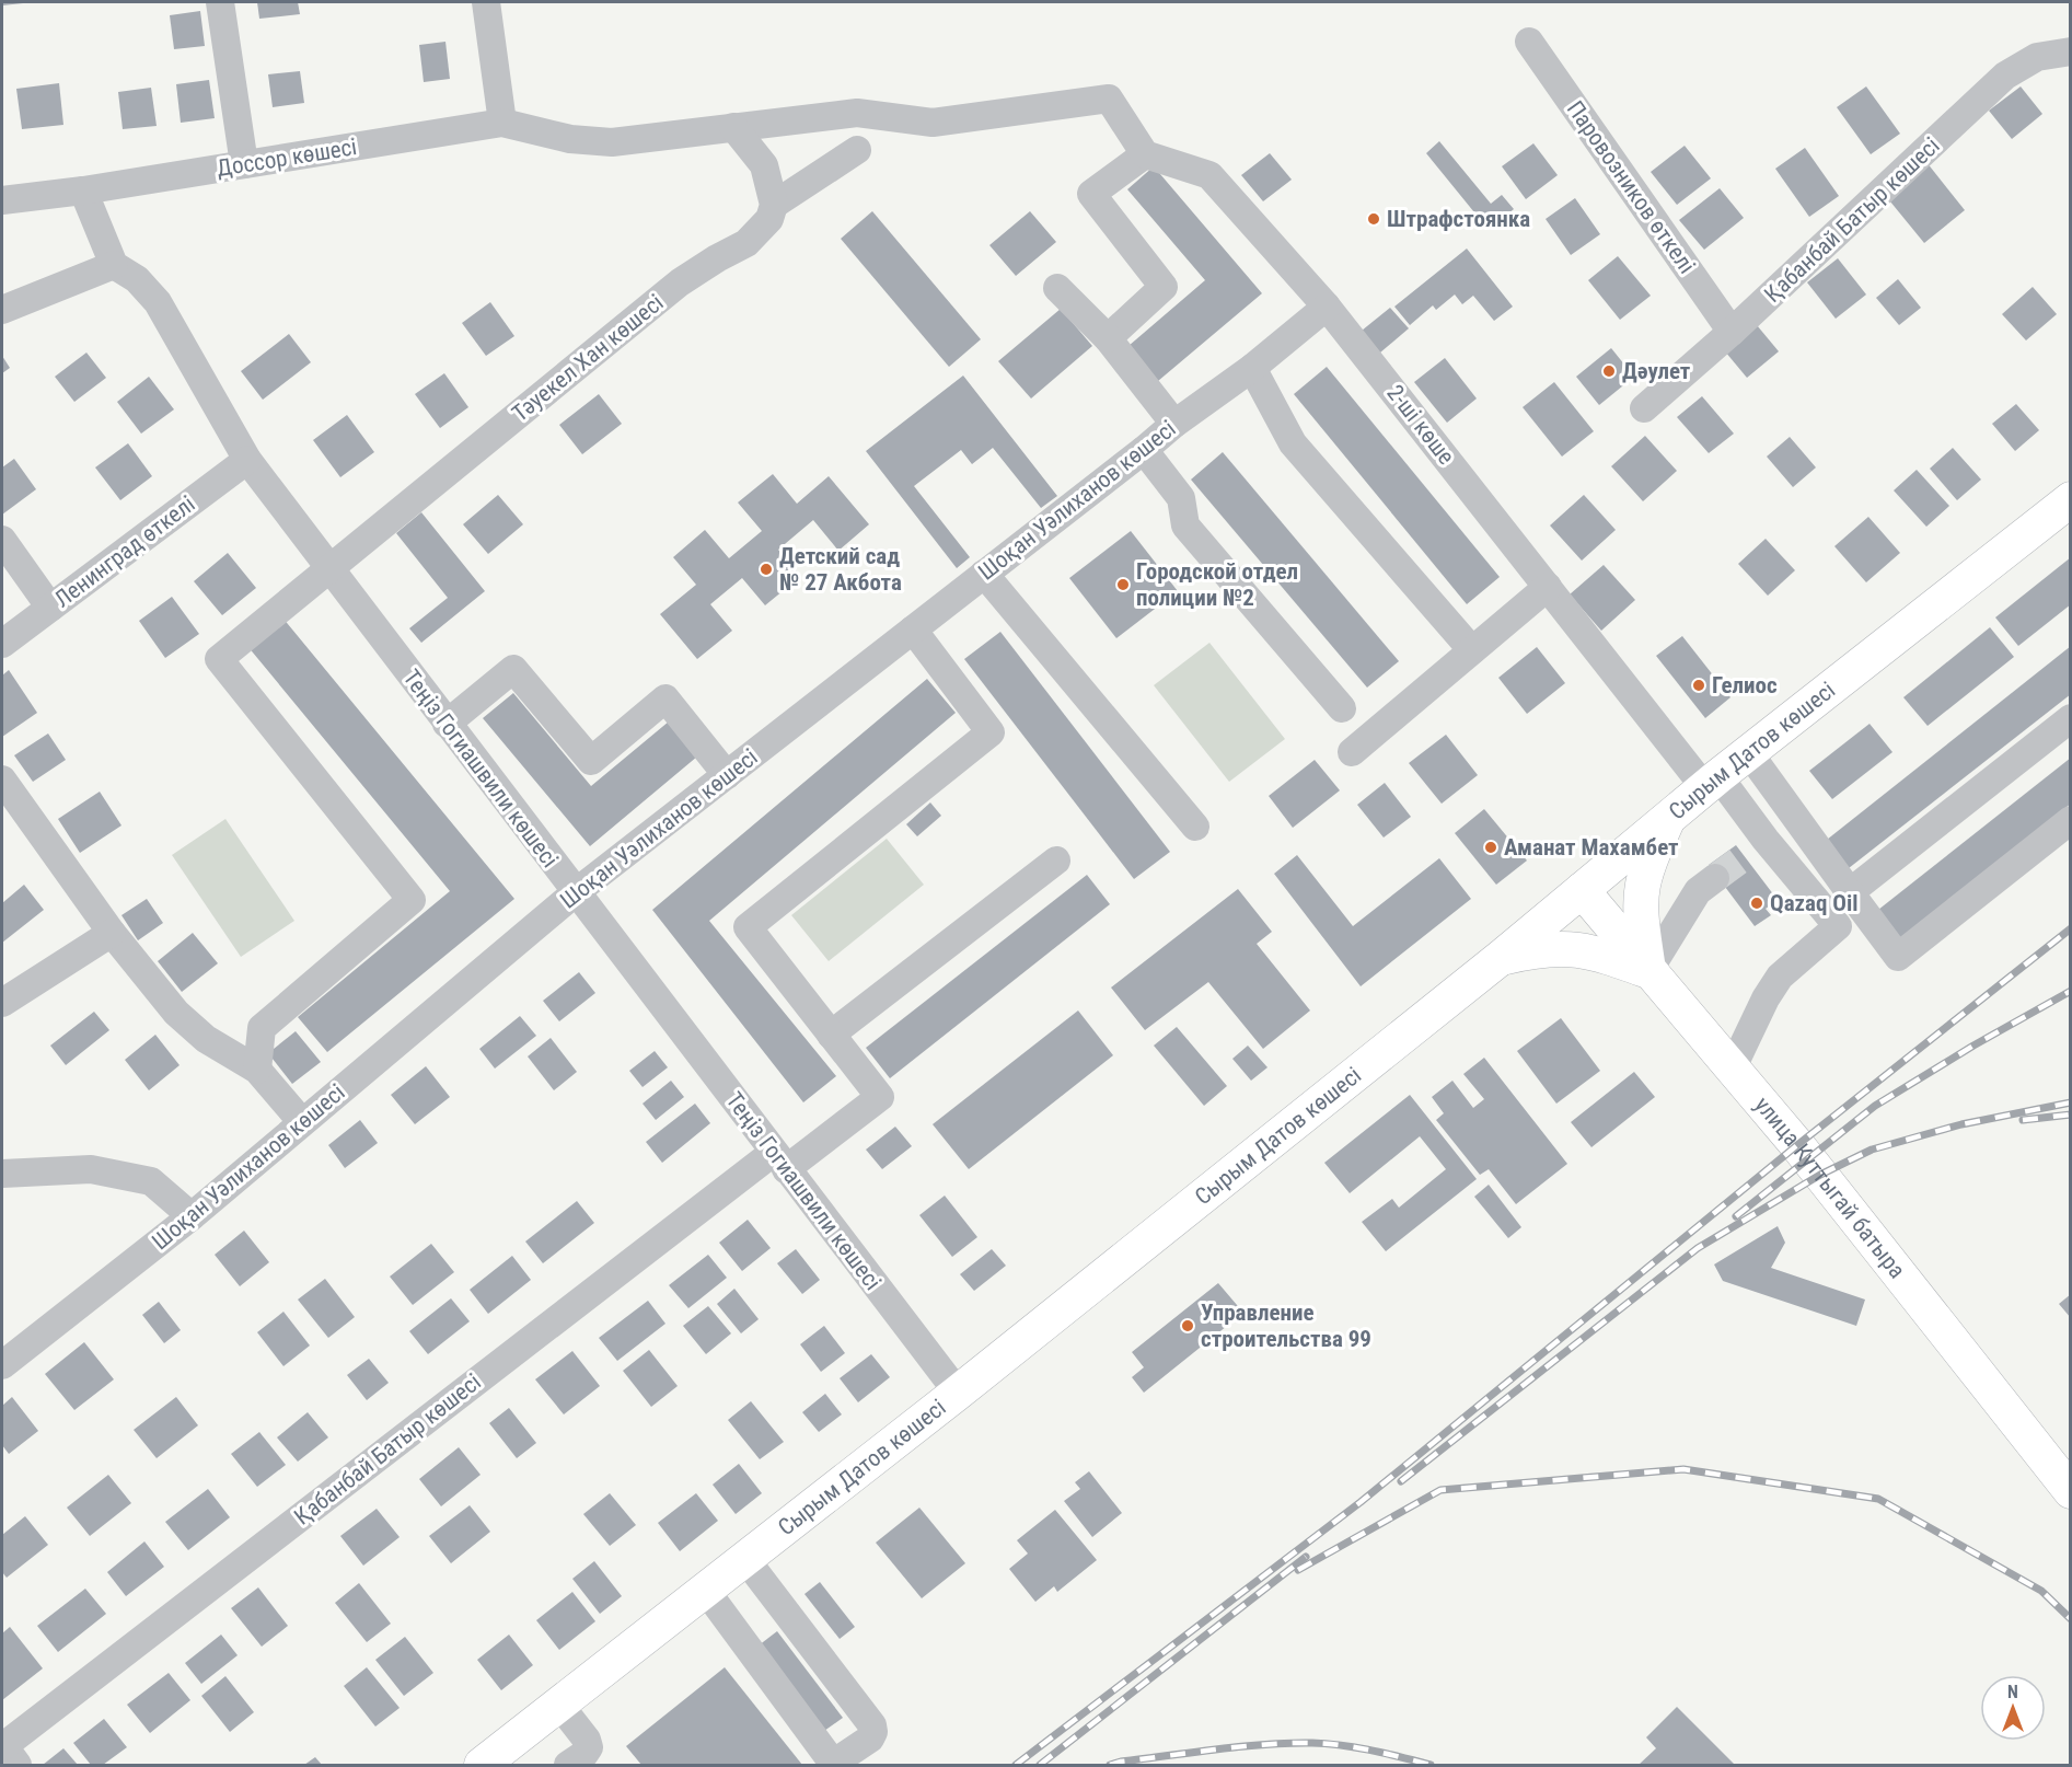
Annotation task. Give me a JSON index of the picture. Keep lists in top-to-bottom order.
{
  "streets": {
    "main road": ["Сырым Датов көшесі", "улица Куттыгай батыра"],
    "street": [
      "Доссор көшесі",
      "Паровозников өткелі",
      "Қабанбай Батыр көшесі",
      "Тәуекел Хан көшесі",
      "2-ші көше",
      "Шоқан Уәлиханов көшесі",
      "Ленинград өткелі",
      "Теңіз Гогиашвили көшесі"
    ]
  },
  "crossings": [
    ["Доссор көшесі", "2-ші көше"],
    ["Паровозников өткелі", "Қабанбай Батыр көшесі"],
    ["Қабанбай Батыр көшесі", "Теңіз Гогиашвили көшесі"],
    ["Тәуекел Хан көшесі", "Теңіз Гогиашвили көшесі"],
    ["2-ші көше", "Шоқан Уәлиханов көшесі"],
    ["2-ші көше", "Сырым Датов көшесі"],
    ["2-ші көше", "улица Куттыгай батыра"],
    ["Шоқан Уәлиханов көшесі", "Теңіз Гогиашвили көшесі"],
    ["Ленинград өткелі", "Теңіз Гогиашвили көшесі"],
    ["Сырым Датов көшесі", "Теңіз Гогиашвили көшесі"],
    ["Сырым Датов көшесі", "улица Куттыгай батыра"]
  ],
  "places": [
    "Штрафстоянка",
    "Дәулет",
    "Детский сад № 27 Акбота",
    "Городской отдел полиции №2",
    "Гелиос",
    "Аманат Махамбет",
    "Qazaq Oil",
    "Управление строительства 99"
  ],
  "north": "top"
}
